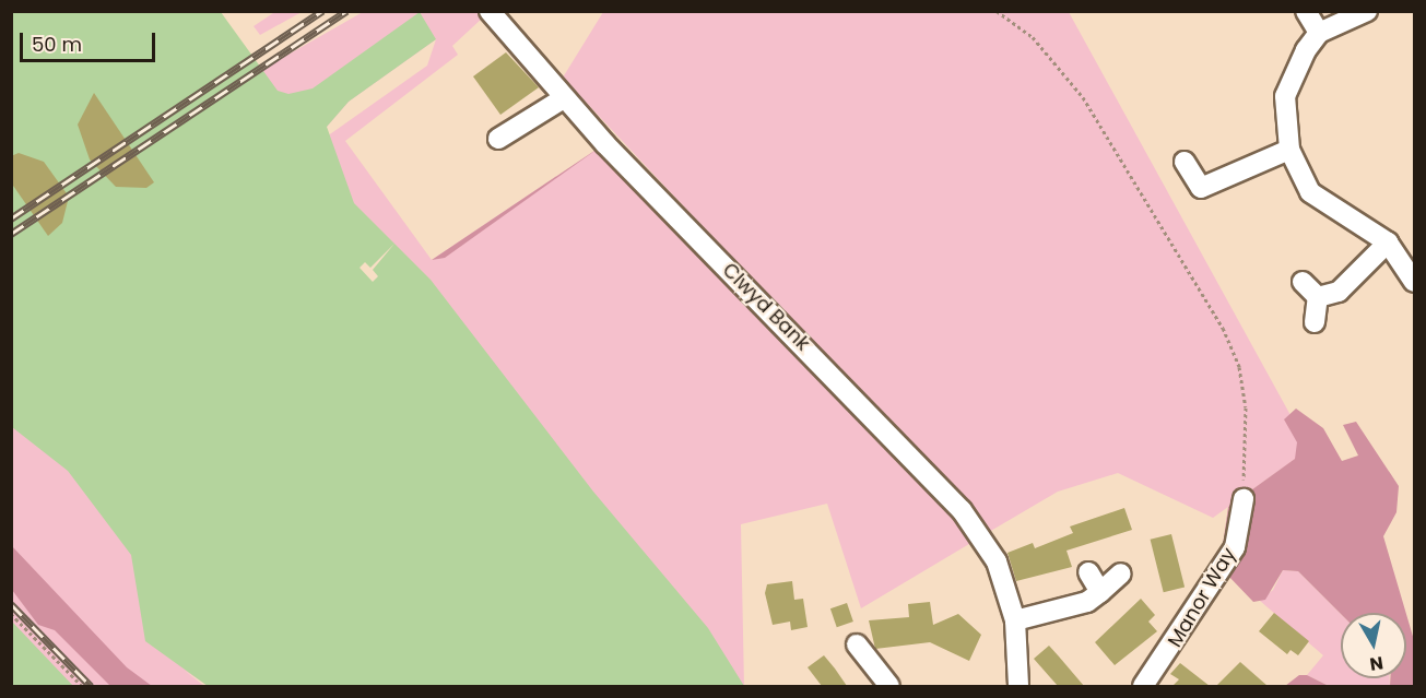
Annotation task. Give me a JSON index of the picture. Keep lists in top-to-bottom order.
{
  "streets": {
    "street": ["Clwyd Bank", "Manor Way"]
  },
  "scale_bar": "50 m",
  "north": "bottom"
}
